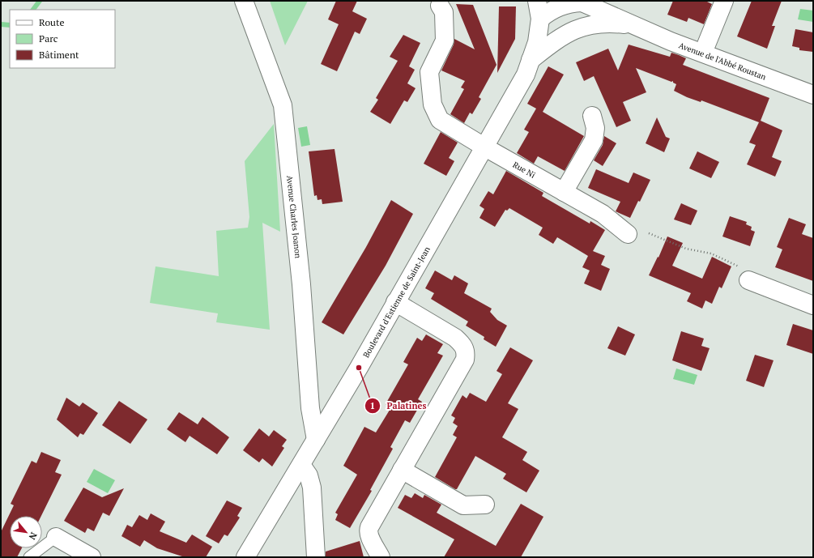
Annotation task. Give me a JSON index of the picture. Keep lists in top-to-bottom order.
{
  "streets": {
    "street": [
      "Avenue de l'Abbé Roustan",
      "Rue Ni",
      "Avenue Charles Joanon",
      "Boulevard d'Estienne de Saint-Jean"
    ]
  },
  "crossings": [
    ["Avenue de l'Abbé Roustan", "Boulevard d'Estienne de Saint-Jean"],
    ["Rue Ni", "Boulevard d'Estienne de Saint-Jean"],
    ["Avenue Charles Joanon", "Boulevard d'Estienne de Saint-Jean"]
  ],
  "places": ["Palatines"],
  "legend": ["Route", "Parc", "Bâtiment"],
  "north": "bottom right"
}
